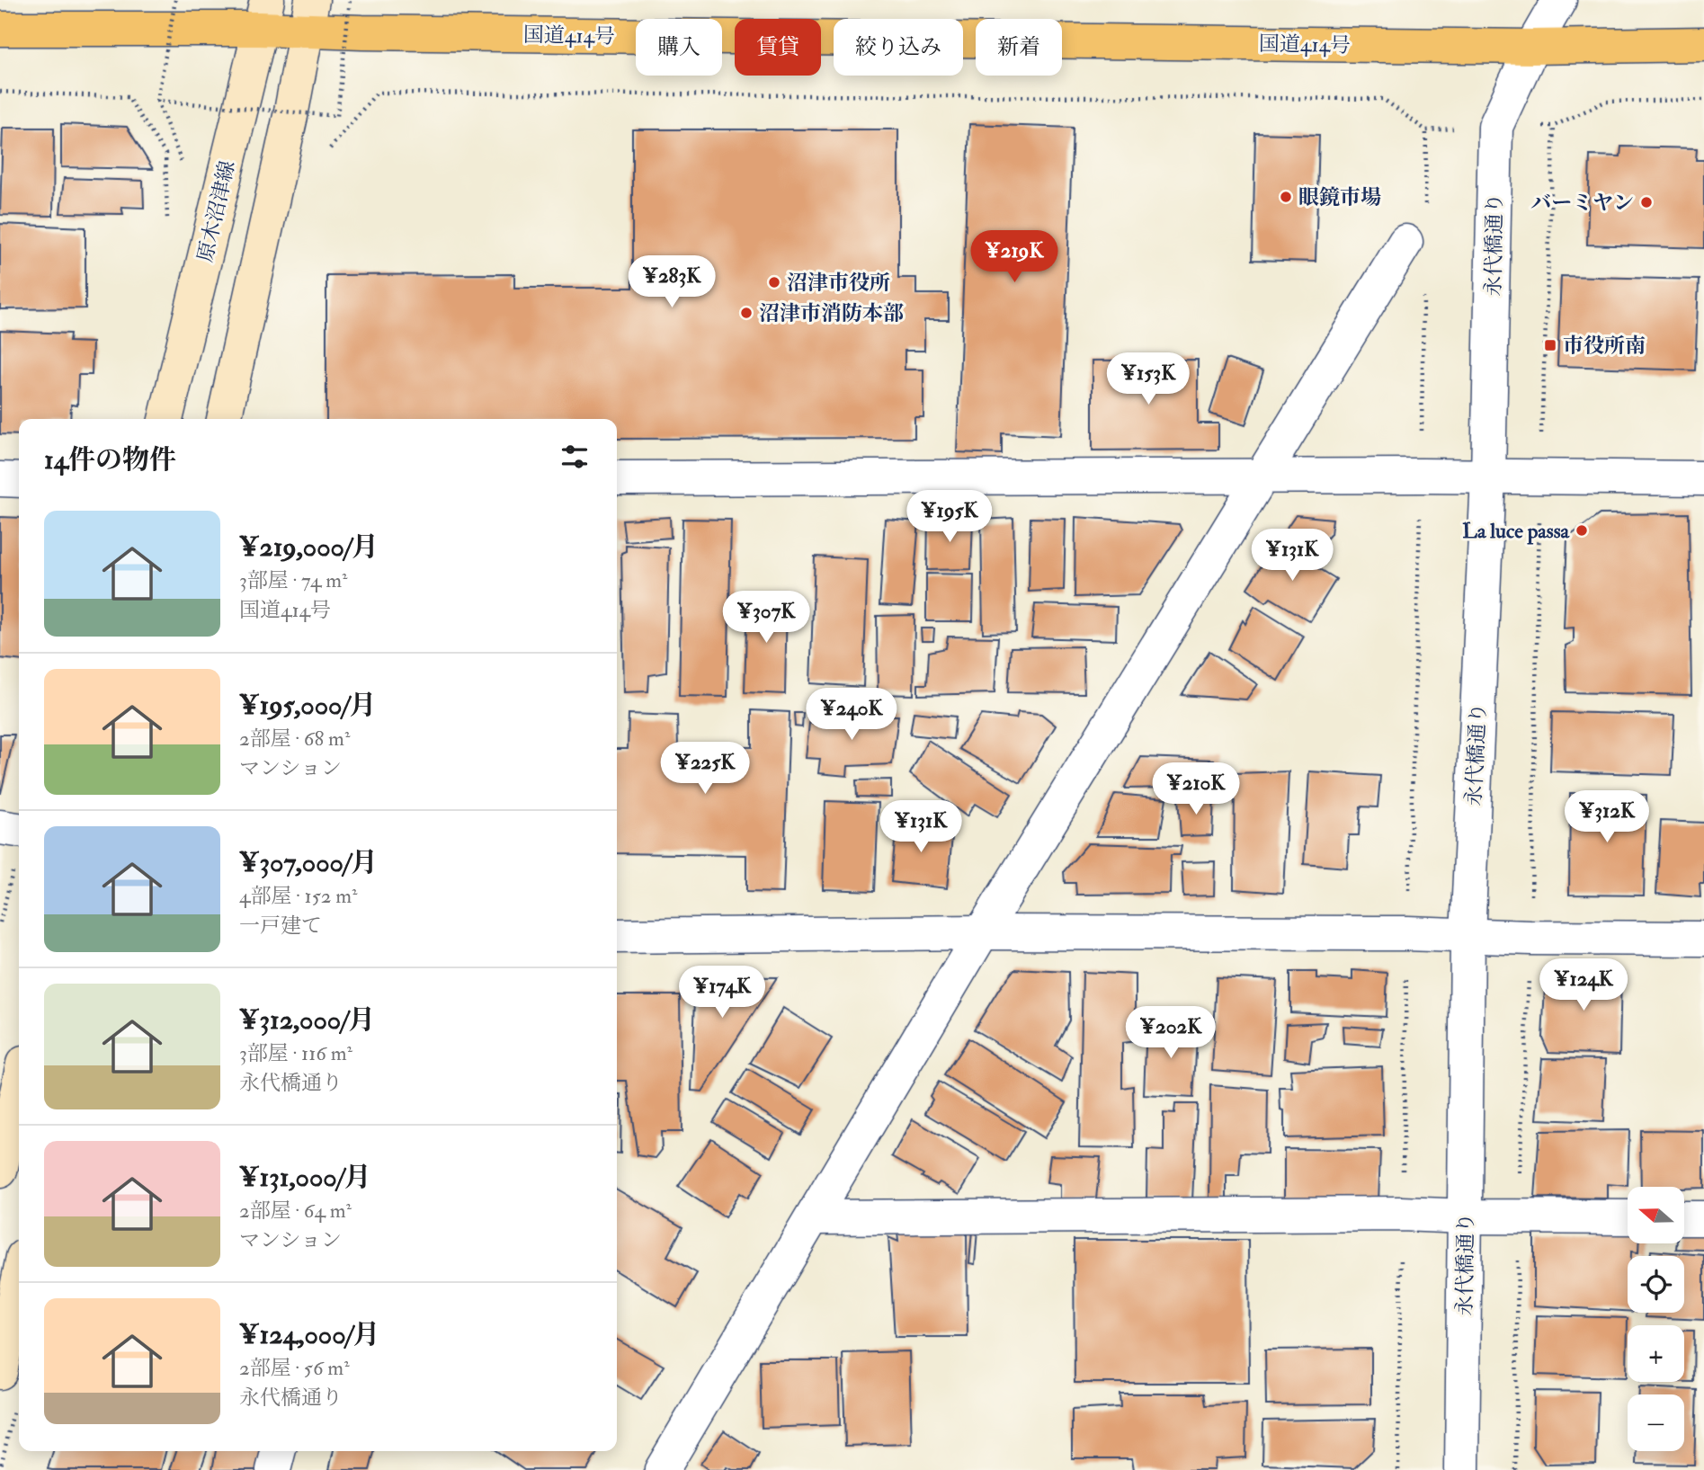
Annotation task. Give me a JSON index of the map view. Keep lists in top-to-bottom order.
{
  "streets": {
    "highway": ["国道414号"],
    "main road": ["原木沼津線"],
    "street": ["永代橋通り"]
  },
  "crossings": [
    ["国道414号", "原木沼津線"],
    ["国道414号", "永代橋通り"]
  ],
  "places": {
    "other": [
      "眼鏡市場",
      "バーミヤン",
      "沼津市役所",
      "沼津市消防本部",
      "La luce passa"
    ],
    "transit": ["市役所南"]
  },
  "north": "left",
  "page": {
    "chip": [
      "購入",
      "賃貸",
      "絞り込み",
      "新着"
    ],
    "price": [
      "¥219K",
      "¥283K",
      "¥153K",
      "¥195K",
      "¥131K",
      "¥307K",
      "¥240K",
      "¥225K",
      "¥210K",
      "¥312K",
      "¥131K",
      "¥124K",
      "¥174K",
      "¥202K"
    ],
    "heading": "14件の物件",
    "list": [
      {
        "name": "¥219,000/月",
        "note": "3部屋 · 74 m² · 国道414号"
      },
      {
        "name": "¥195,000/月",
        "note": "2部屋 · 68 m² · マンション"
      },
      {
        "name": "¥307,000/月",
        "note": "4部屋 · 152 m² · 一戸建て"
      },
      {
        "name": "¥312,000/月",
        "note": "3部屋 · 116 m² · 永代橋通り"
      },
      {
        "name": "¥131,000/月",
        "note": "2部屋 · 64 m² · マンション"
      },
      {
        "name": "¥124,000/月",
        "note": "2部屋 · 56 m² · 永代橋通り"
      }
    ],
    "map_buttons": ["+", "−"]
  }
}
